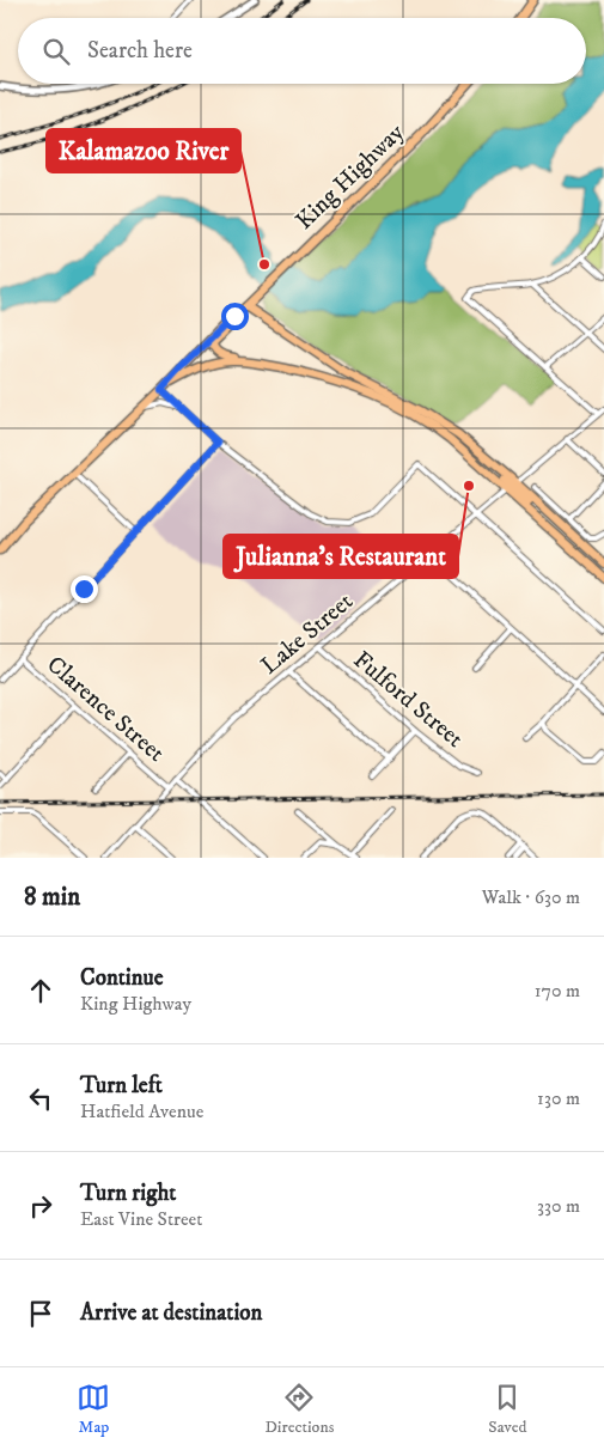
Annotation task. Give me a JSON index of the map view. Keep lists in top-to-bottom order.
{
  "streets": {
    "main road": ["King Highway"],
    "street": ["Lake Street", "Fulford Street", "Clarence Street"]
  },
  "crossings": [
    ["Lake Street", "Fulford Street"],
    ["Lake Street", "Clarence Street"]
  ],
  "places": ["Kalamazoo River", "Julianna's Restaurant"],
  "page": {
    "search": "Search here",
    "heading": ["8 min", "Walk · 630 m"],
    "list": [
      ["Continue", "King Highway", "170 m"],
      ["Turn left", "Hatfield Avenue", "130 m"],
      ["Turn right", "East Vine Street", "330 m"],
      "Arrive at destination"
    ],
    "nav": ["Map", "Directions", "Saved"]
  }
}
